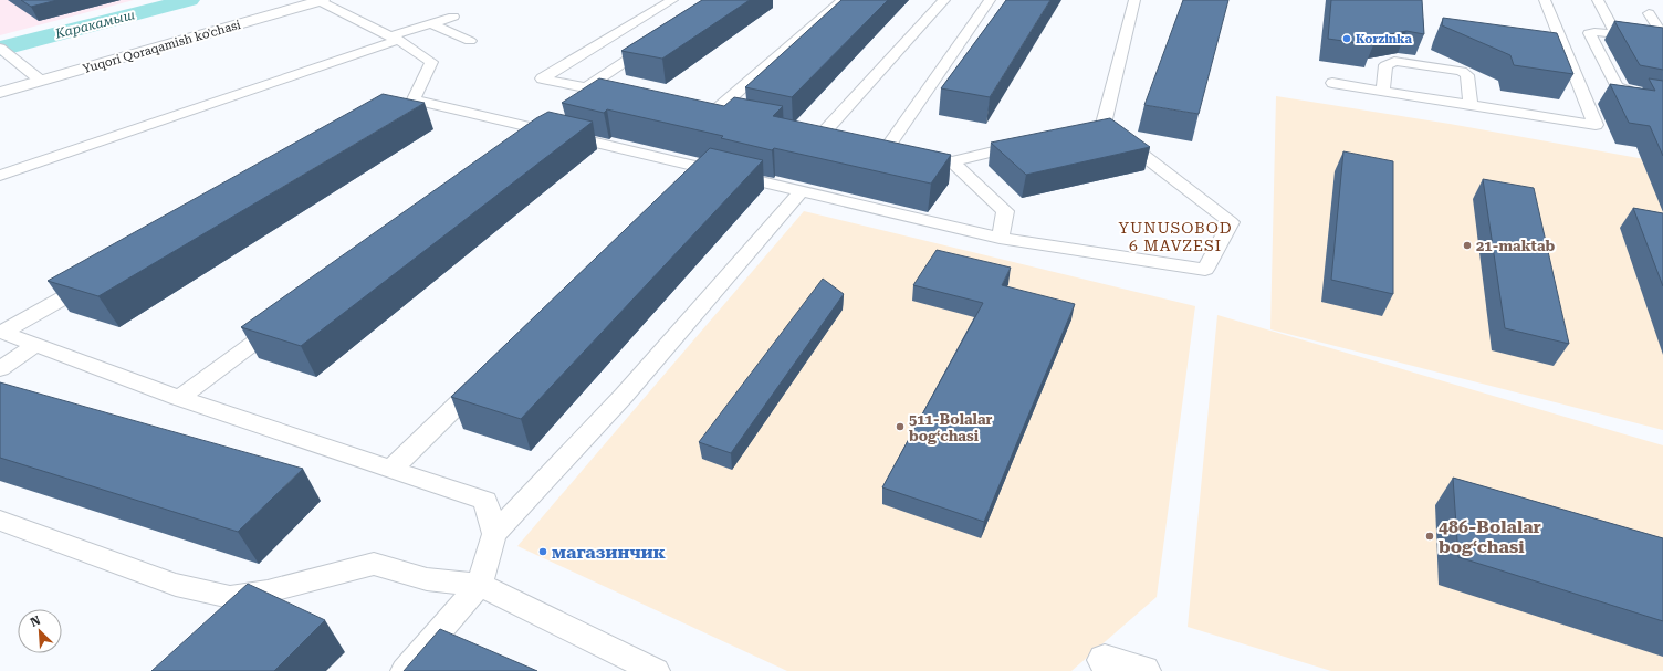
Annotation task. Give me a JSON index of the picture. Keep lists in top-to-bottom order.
{
  "streets": {
    "street": ["Yuqori Qoraqamish ko'chasi"]
  },
  "districts": ["YUNUSOBOD 6 MAVZESI"],
  "water": ["Каракамыш"],
  "places": [
    "Korzinka",
    "21-maktab",
    "511-Bolalar bogʻchasi",
    "486-Bolalar bogʻchasi",
    "магазинчик"
  ],
  "north": "top left"
}
